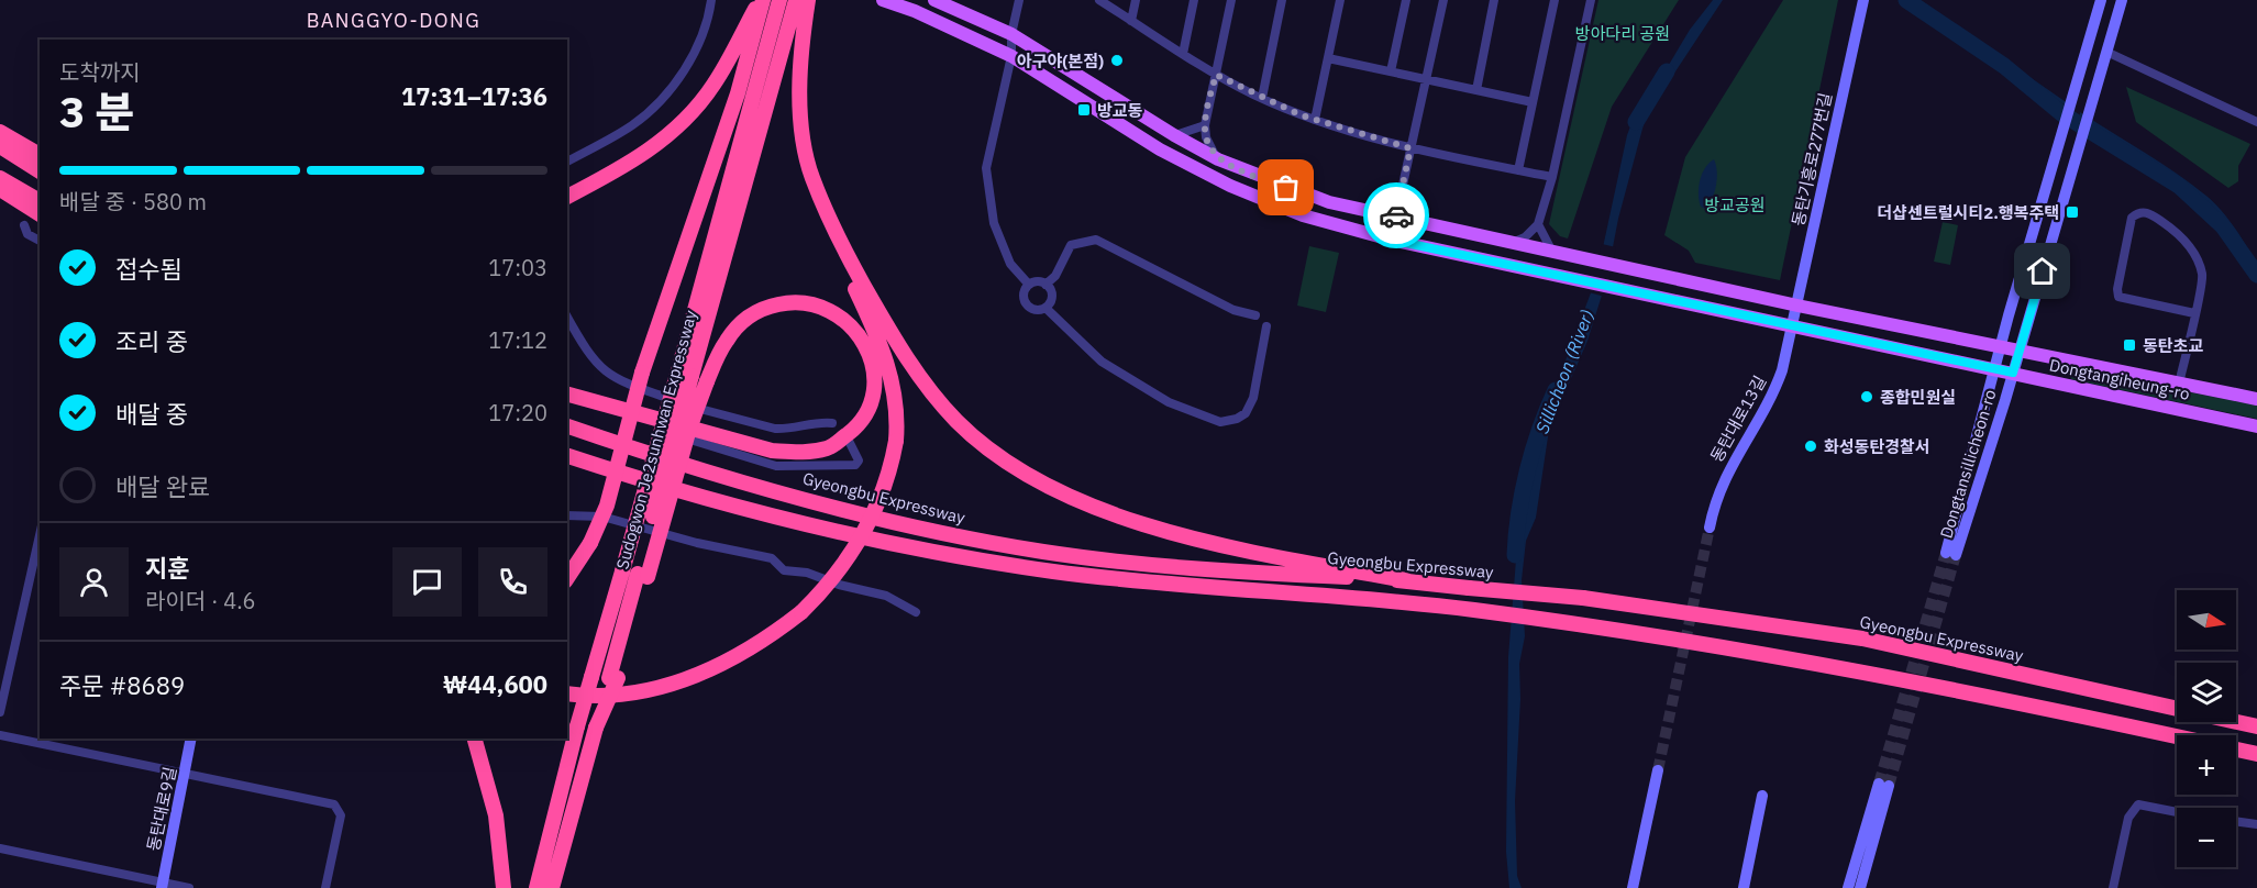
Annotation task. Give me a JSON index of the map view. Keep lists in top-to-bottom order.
{
  "streets": {
    "highway": ["Sudogwon Je2sunhwan Expressway", "Gyeongbu Expressway"],
    "main road": ["Dongtangiheung-ro"],
    "street": [
      "동탄기흥로277번길",
      "동탄대로13길",
      "Dongtansillicheon-ro",
      "동탄대로9길"
    ]
  },
  "crossings": [
    ["동탄기흥로277번길", "Dongtangiheung-ro"],
    ["동탄기흥로277번길", "동탄대로13길"],
    ["Dongtangiheung-ro", "동탄대로13길"],
    ["Dongtangiheung-ro", "Dongtansillicheon-ro"]
  ],
  "districts": ["BANGGYO-DONG"],
  "water": ["Sillicheon (River)"],
  "parks": ["방아다리 공원", "방교공원"],
  "places": {
    "other": ["아구야(본점)", "종합민원실", "화성동탄경찰서"],
    "transit": ["방교동", "더샵센트럴시티2.행복주택", "동탄초교"]
  },
  "north": "right",
  "page": {
    "heading": ["3 분", "도착까지", "17:31–17:36"],
    "panel": [
      "지훈",
      "라이더 · 4.6",
      "주문 #8689",
      "₩44,600"
    ],
    "bar": "배달 중 · 580 m",
    "list": [
      ["접수됨", "17:03"],
      ["조리 중", "17:12"],
      ["배달 중", "17:20"],
      "배달 완료"
    ],
    "map_buttons": ["+", "−"]
  }
}
